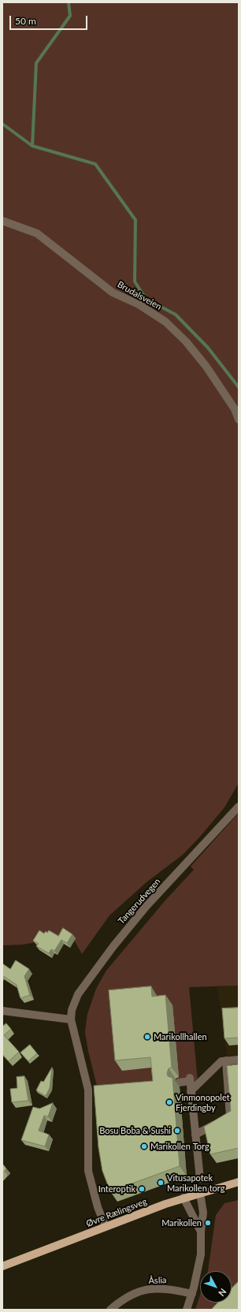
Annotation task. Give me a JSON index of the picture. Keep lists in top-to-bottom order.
{
  "streets": {
    "main road": ["Øvre Rælingsveg"],
    "street": ["Brudalsveien", "Tangerudvegen", "Åslia"]
  },
  "crossings": [
    ["Tangerudvegen", "Øvre Rælingsveg"]
  ],
  "places": [
    "Marikollhallen",
    "Vinmonopolet Fjerdingby",
    "Bosu Boba & Sushi",
    "Marikollen Torg",
    "Vitusapotek Marikollen torg",
    "Interoptik",
    "Marikollen"
  ],
  "scale_bar": "50 m",
  "north": "bottom right"
}
